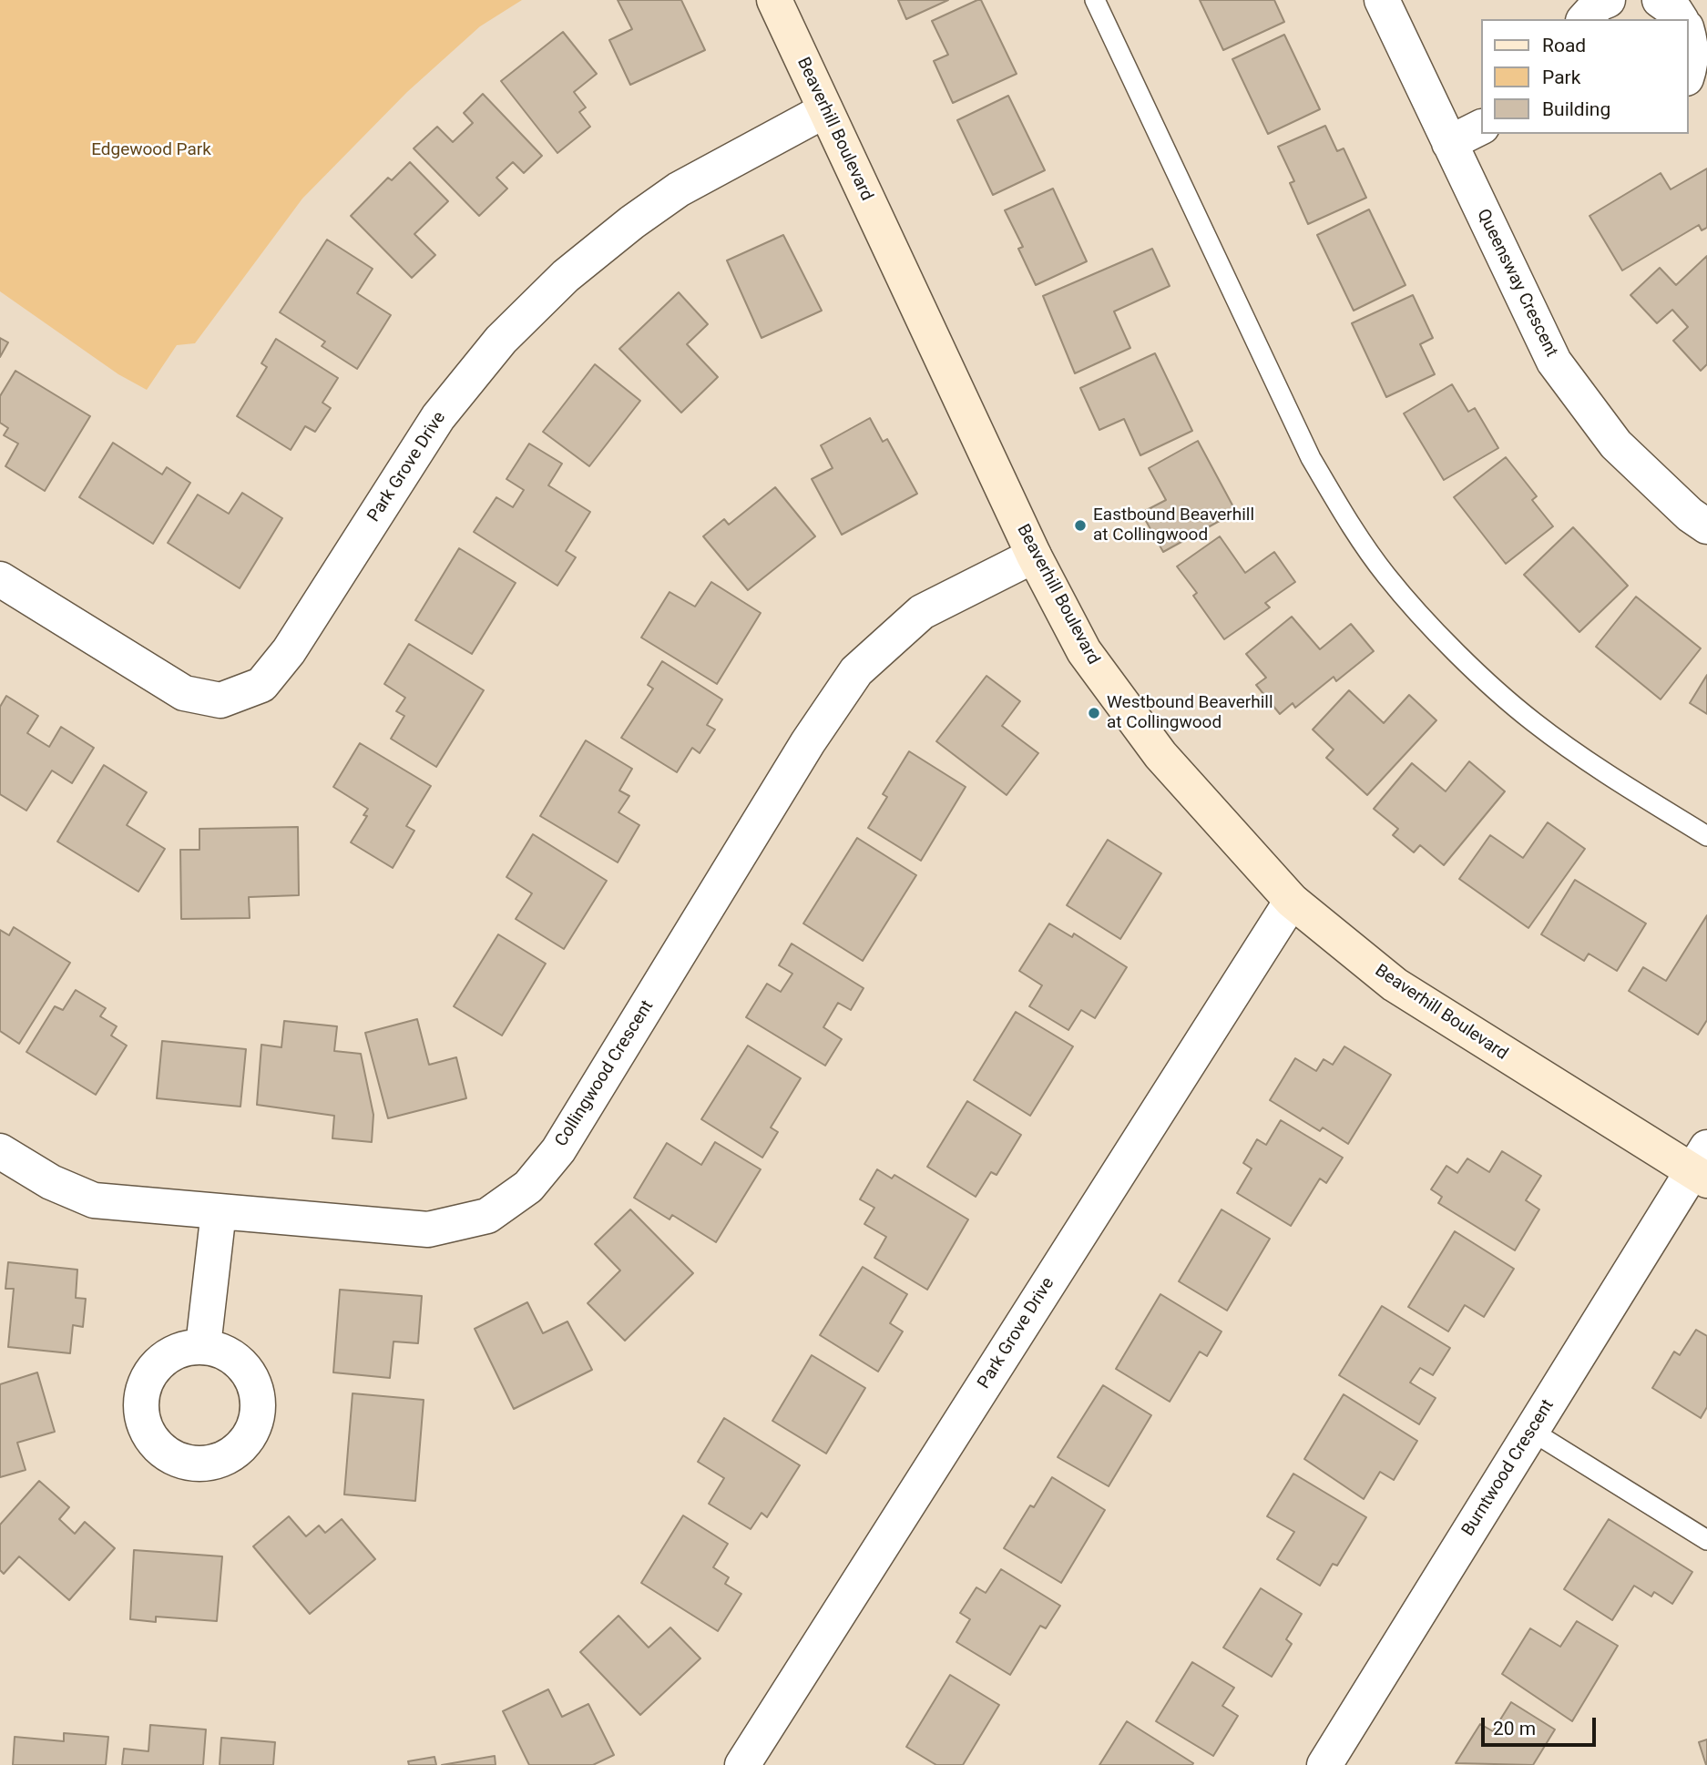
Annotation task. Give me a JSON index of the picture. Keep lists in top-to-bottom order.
{
  "streets": {
    "street": [
      "Beaverhill Boulevard",
      "Queensway Crescent",
      "Park Grove Drive",
      "Collingwood Crescent",
      "Burntwood Crescent"
    ]
  },
  "crossings": [
    ["Beaverhill Boulevard", "Park Grove Drive"],
    ["Beaverhill Boulevard", "Collingwood Crescent"],
    ["Beaverhill Boulevard", "Burntwood Crescent"]
  ],
  "parks": ["Edgewood Park"],
  "places": ["Eastbound Beaverhill at Collingwood", "Westbound Beaverhill at Collingwood"],
  "legend": ["Road", "Park", "Building"],
  "scale_bar": "20 m"
}
